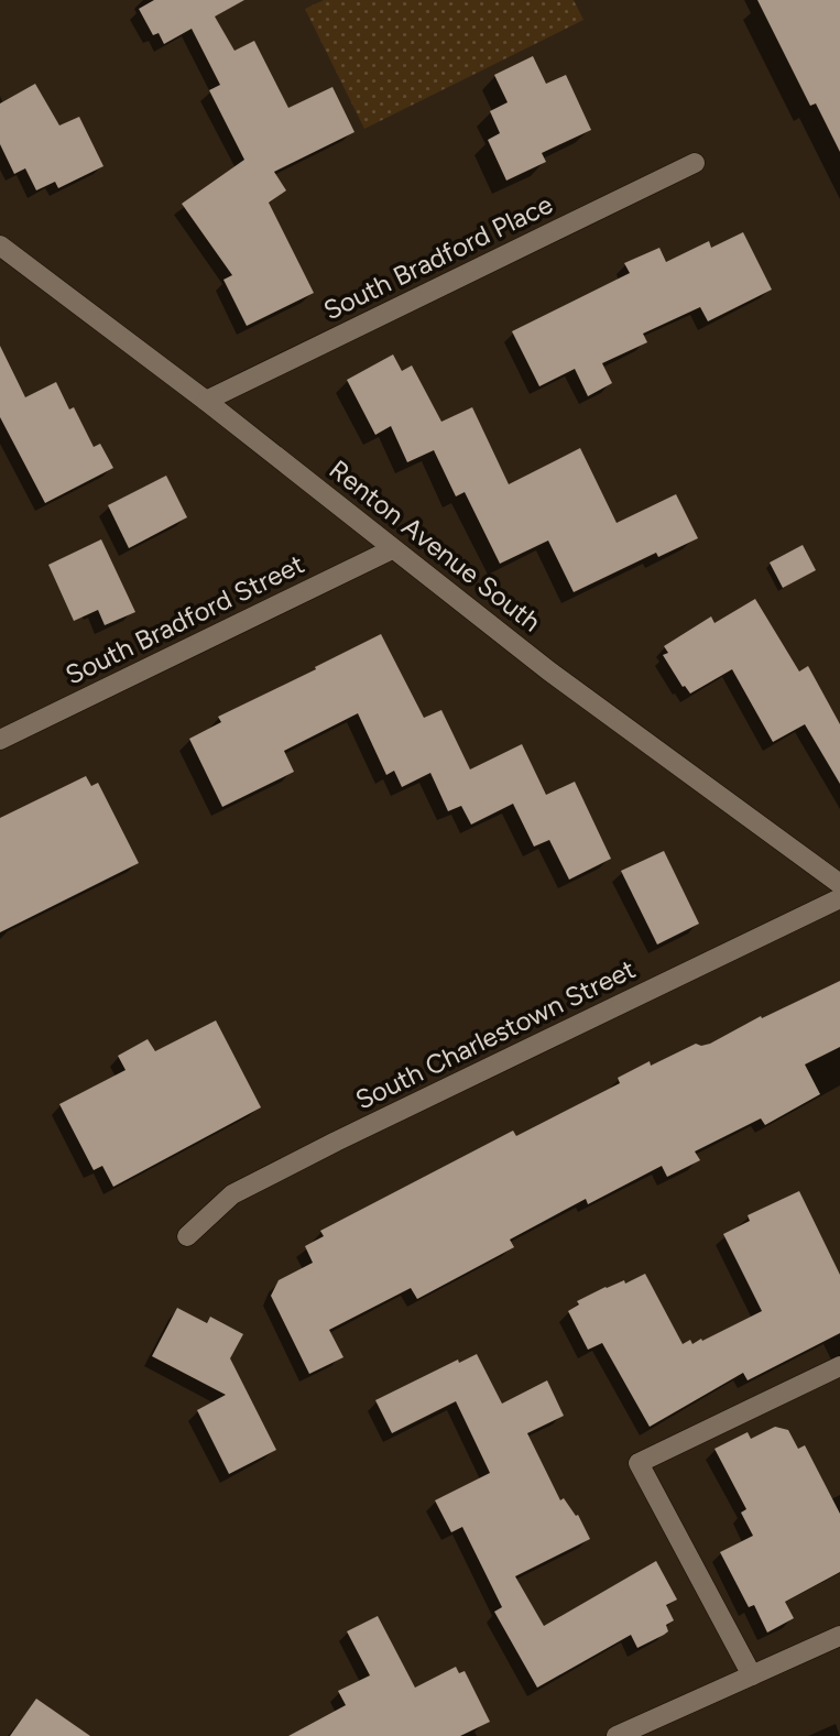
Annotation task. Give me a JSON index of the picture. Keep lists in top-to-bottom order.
{
  "streets": {
    "street": [
      "South Bradford Place",
      "Renton Avenue South",
      "South Bradford Street",
      "South Charlestown Street"
    ]
  },
  "crossings": [
    ["South Bradford Place", "Renton Avenue South"],
    ["Renton Avenue South", "South Bradford Street"]
  ]
}
